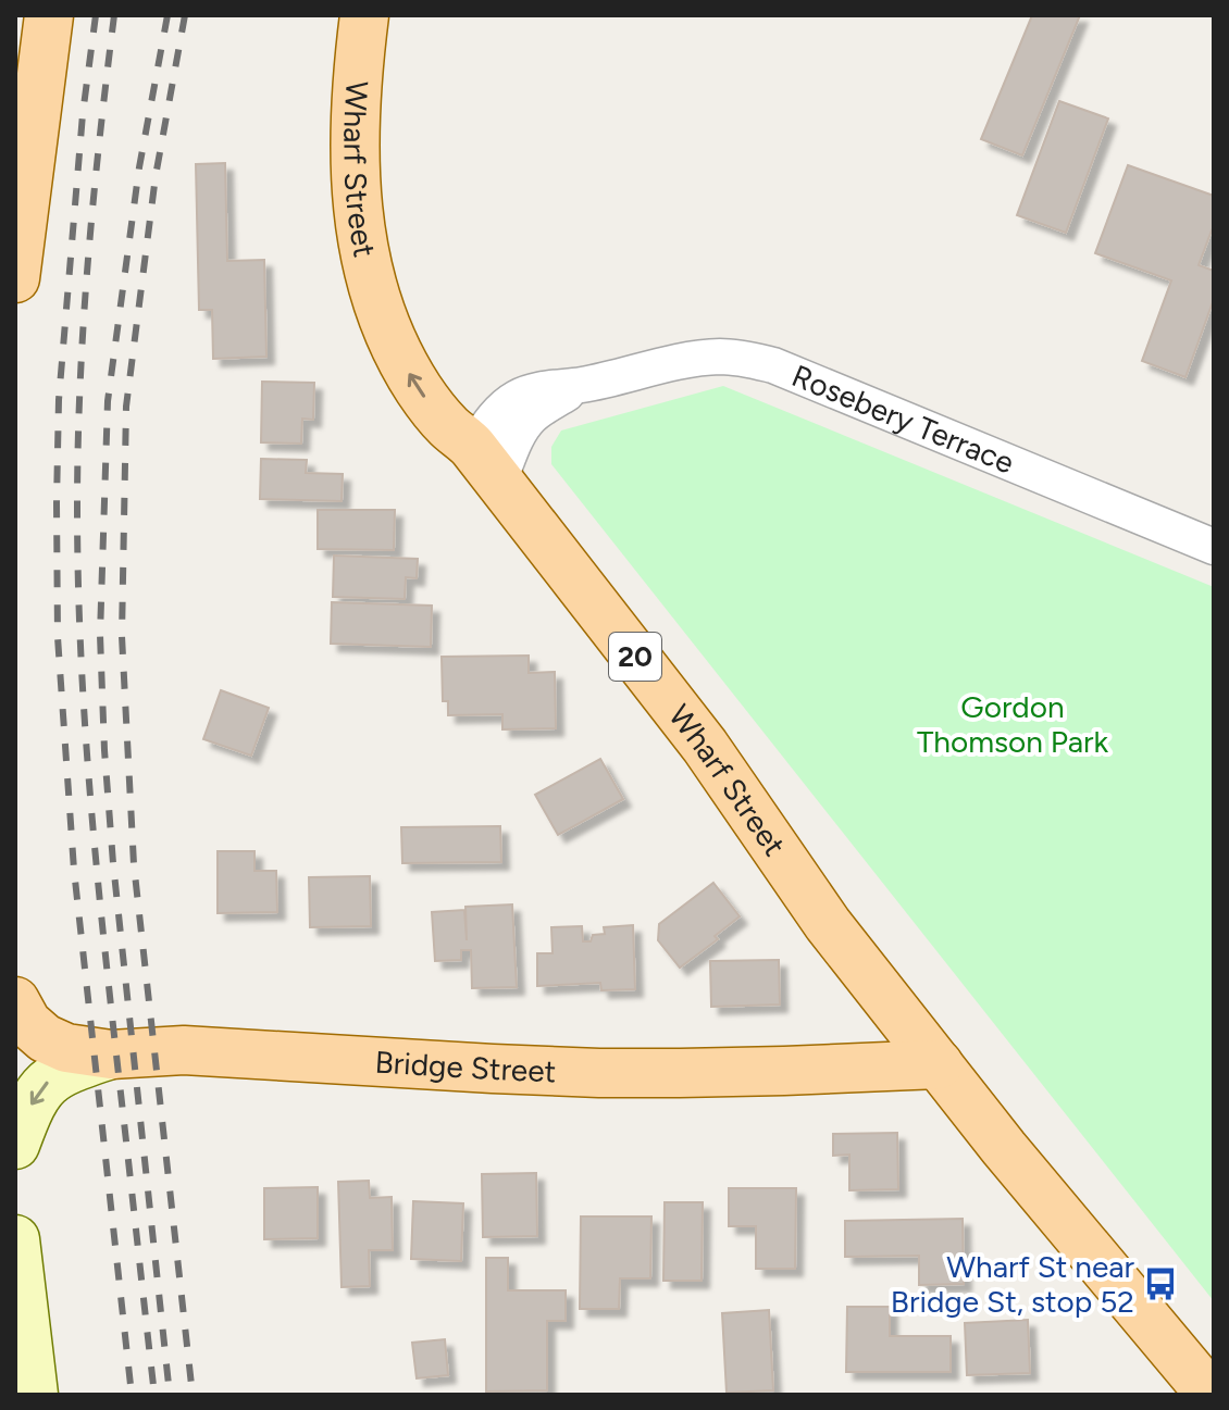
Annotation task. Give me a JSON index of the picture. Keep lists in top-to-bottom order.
{
  "streets": {
    "main road": ["Wharf Street", "20", "Bridge Street"],
    "street": ["Rosebery Terrace"]
  },
  "crossings": [
    ["Wharf Street", "Rosebery Terrace"],
    ["Wharf Street", "Bridge Street"]
  ],
  "parks": ["Gordon Thomson Park"],
  "places": {
    "bus stop": ["Wharf St near Bridge St, stop 52"]
  }
}
